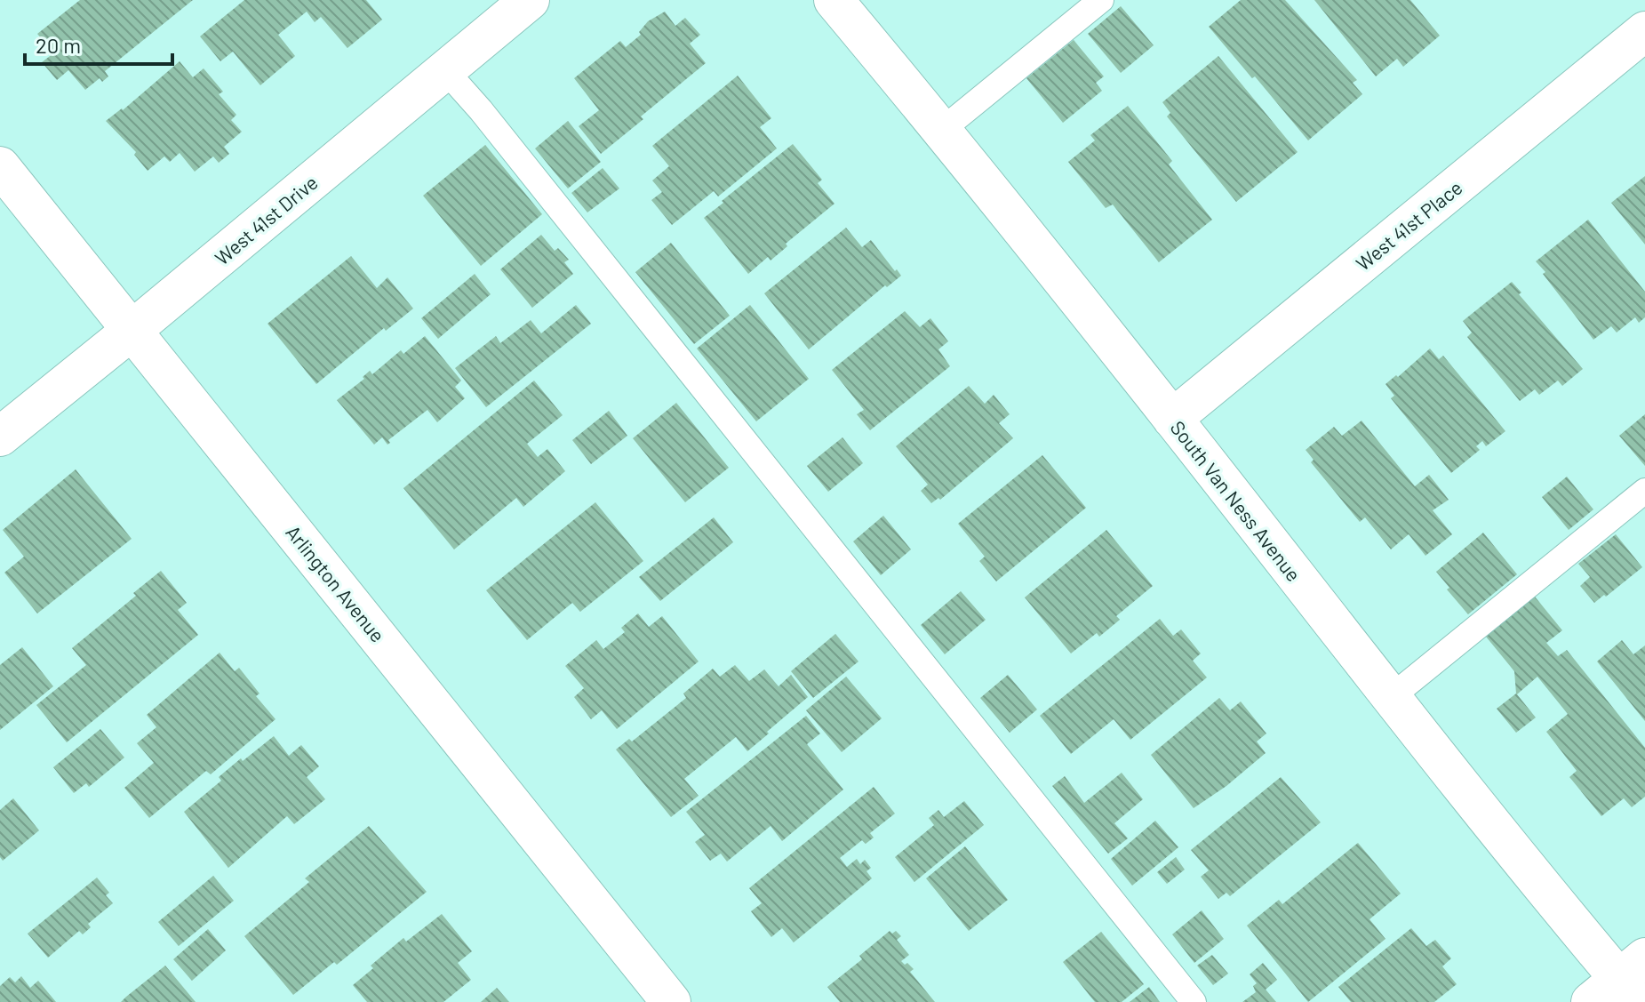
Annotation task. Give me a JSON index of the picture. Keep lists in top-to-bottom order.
{
  "streets": {
    "street": [
      "West 41st Drive",
      "West 41st Place",
      "South Van Ness Avenue",
      "Arlington Avenue"
    ]
  },
  "crossings": [
    ["West 41st Drive", "Arlington Avenue"],
    ["West 41st Place", "South Van Ness Avenue"]
  ],
  "scale_bar": "20 m"
}
